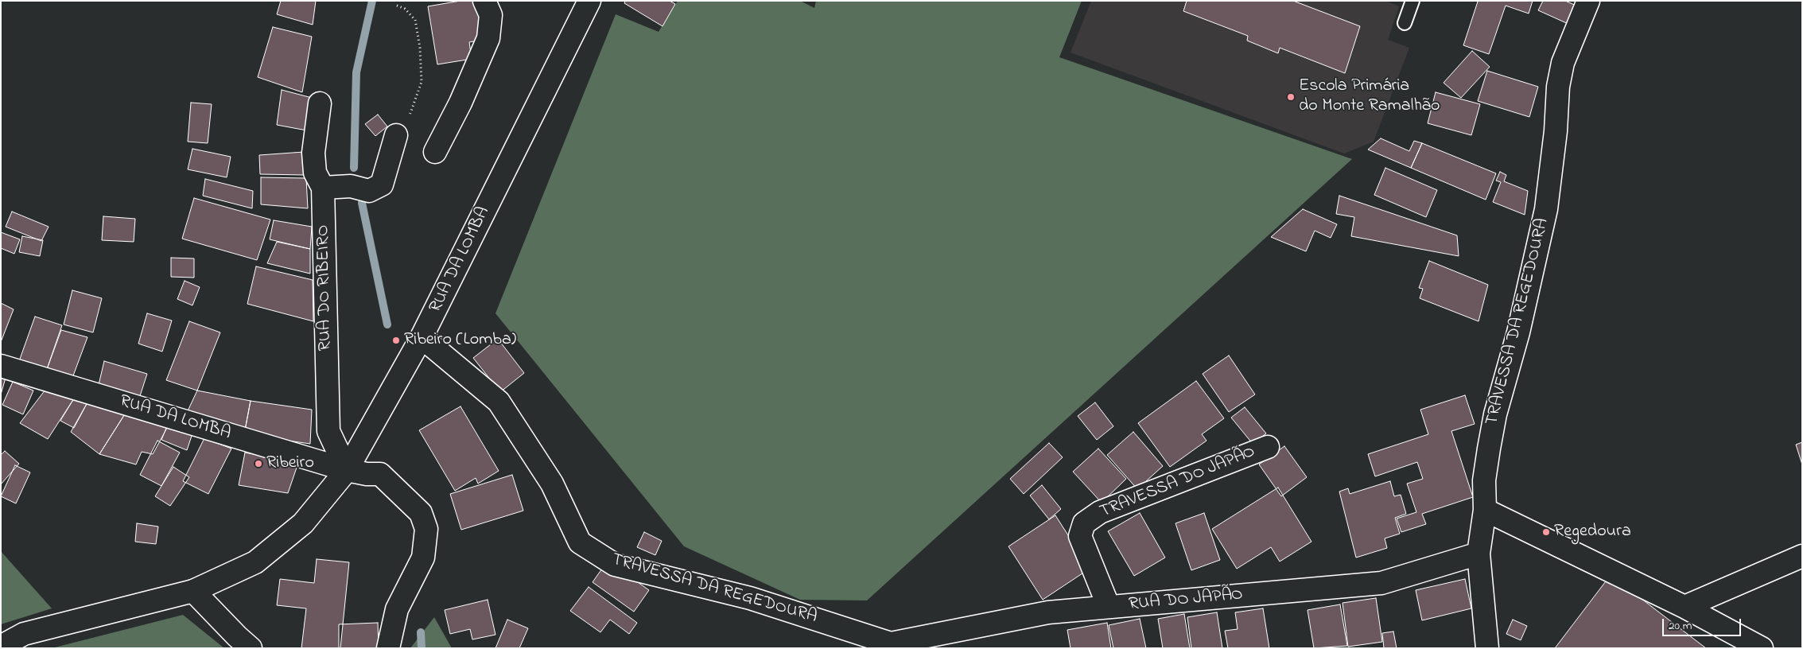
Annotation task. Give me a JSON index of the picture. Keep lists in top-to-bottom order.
{
  "streets": {
    "street": [
      "RUA DA LOMBA",
      "RUA DO RIBEIRO",
      "TRAVESSA DA REGEDOURA",
      "TRAVESSA DO JAPÃO",
      "RUA DO JAPÃO"
    ]
  },
  "crossings": [
    ["RUA DA LOMBA", "RUA DO RIBEIRO"],
    ["RUA DA LOMBA", "TRAVESSA DA REGEDOURA"],
    ["TRAVESSA DA REGEDOURA", "RUA DO JAPÃO"],
    ["TRAVESSA DO JAPÃO", "RUA DO JAPÃO"]
  ],
  "places": [
    "Escola Primária do Monte Ramalhão",
    "Ribeiro (Lomba)",
    "Ribeiro",
    "Regedoura"
  ],
  "scale_bar": "20 m"
}
